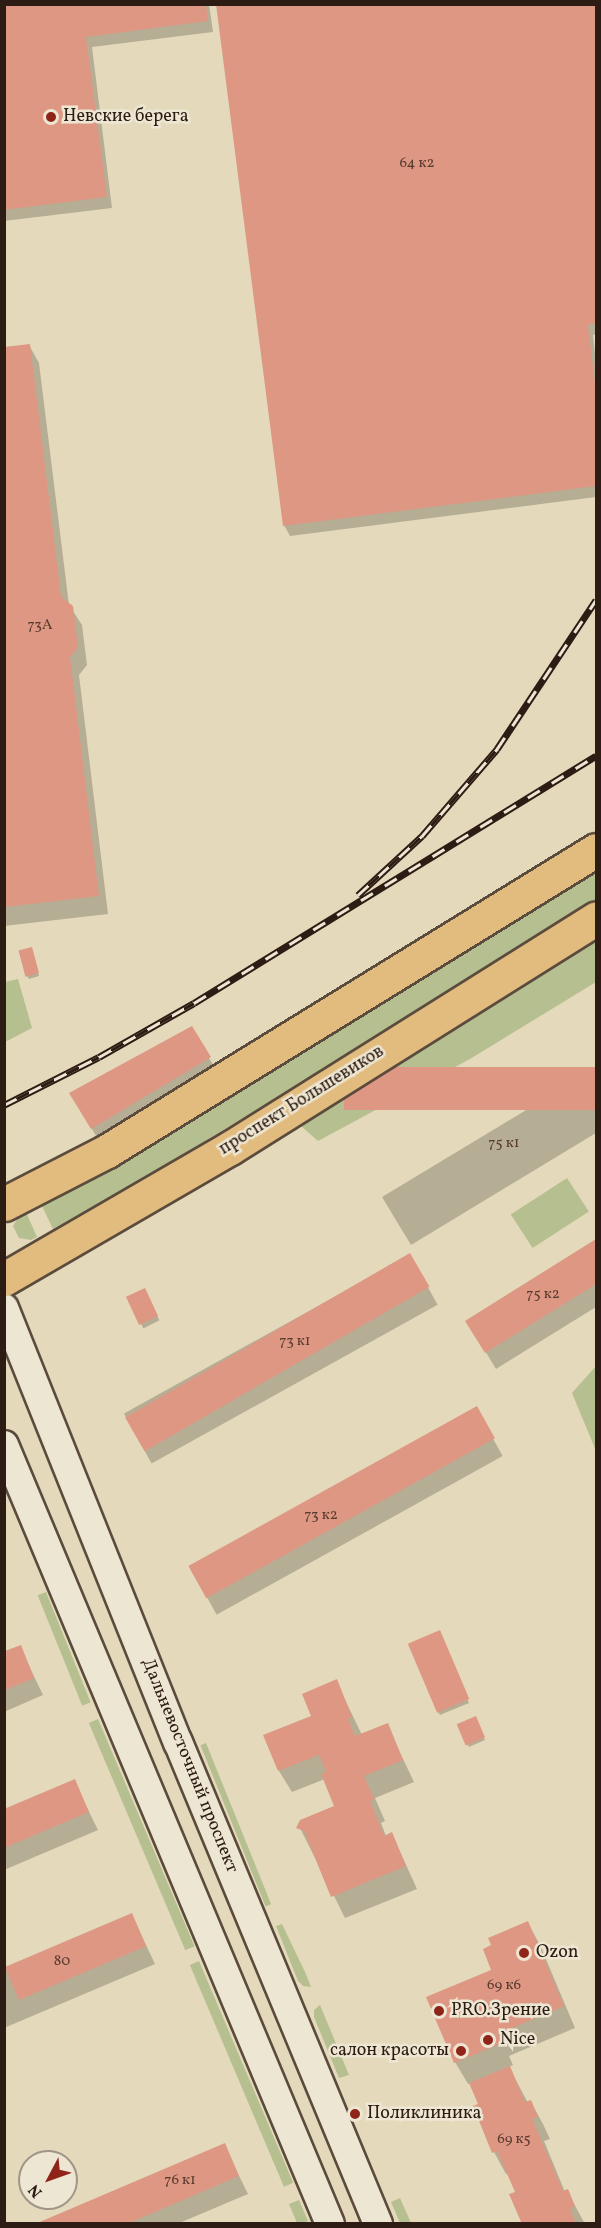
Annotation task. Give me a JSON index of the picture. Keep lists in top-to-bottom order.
{
  "streets": {
    "main road": ["проспект Большевиков"],
    "street": ["Дальневосточный проспект"]
  },
  "places": [
    "Невские берега",
    "Ozon",
    "PRO.Зрение",
    "Nice",
    "салон красоты",
    "Поликлиника"
  ],
  "house_numbers": [
    "64 к2",
    "73А",
    "75 к1",
    "75 к2",
    "73 к1",
    "73 к2",
    "80",
    "69 к6",
    "69 к5",
    "76 к1"
  ],
  "north": "bottom left"
}
